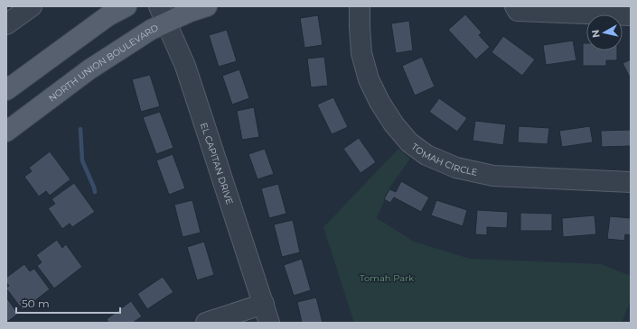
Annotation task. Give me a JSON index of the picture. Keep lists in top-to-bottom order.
{
  "streets": {
    "main road": ["NORTH UNION BOULEVARD"],
    "street": ["TOMAH CIRCLE", "EL CAPITAN DRIVE"]
  },
  "crossings": [
    ["NORTH UNION BOULEVARD", "EL CAPITAN DRIVE"]
  ],
  "parks": ["Tomah Park"],
  "scale_bar": "50 m",
  "north": "left"
}
